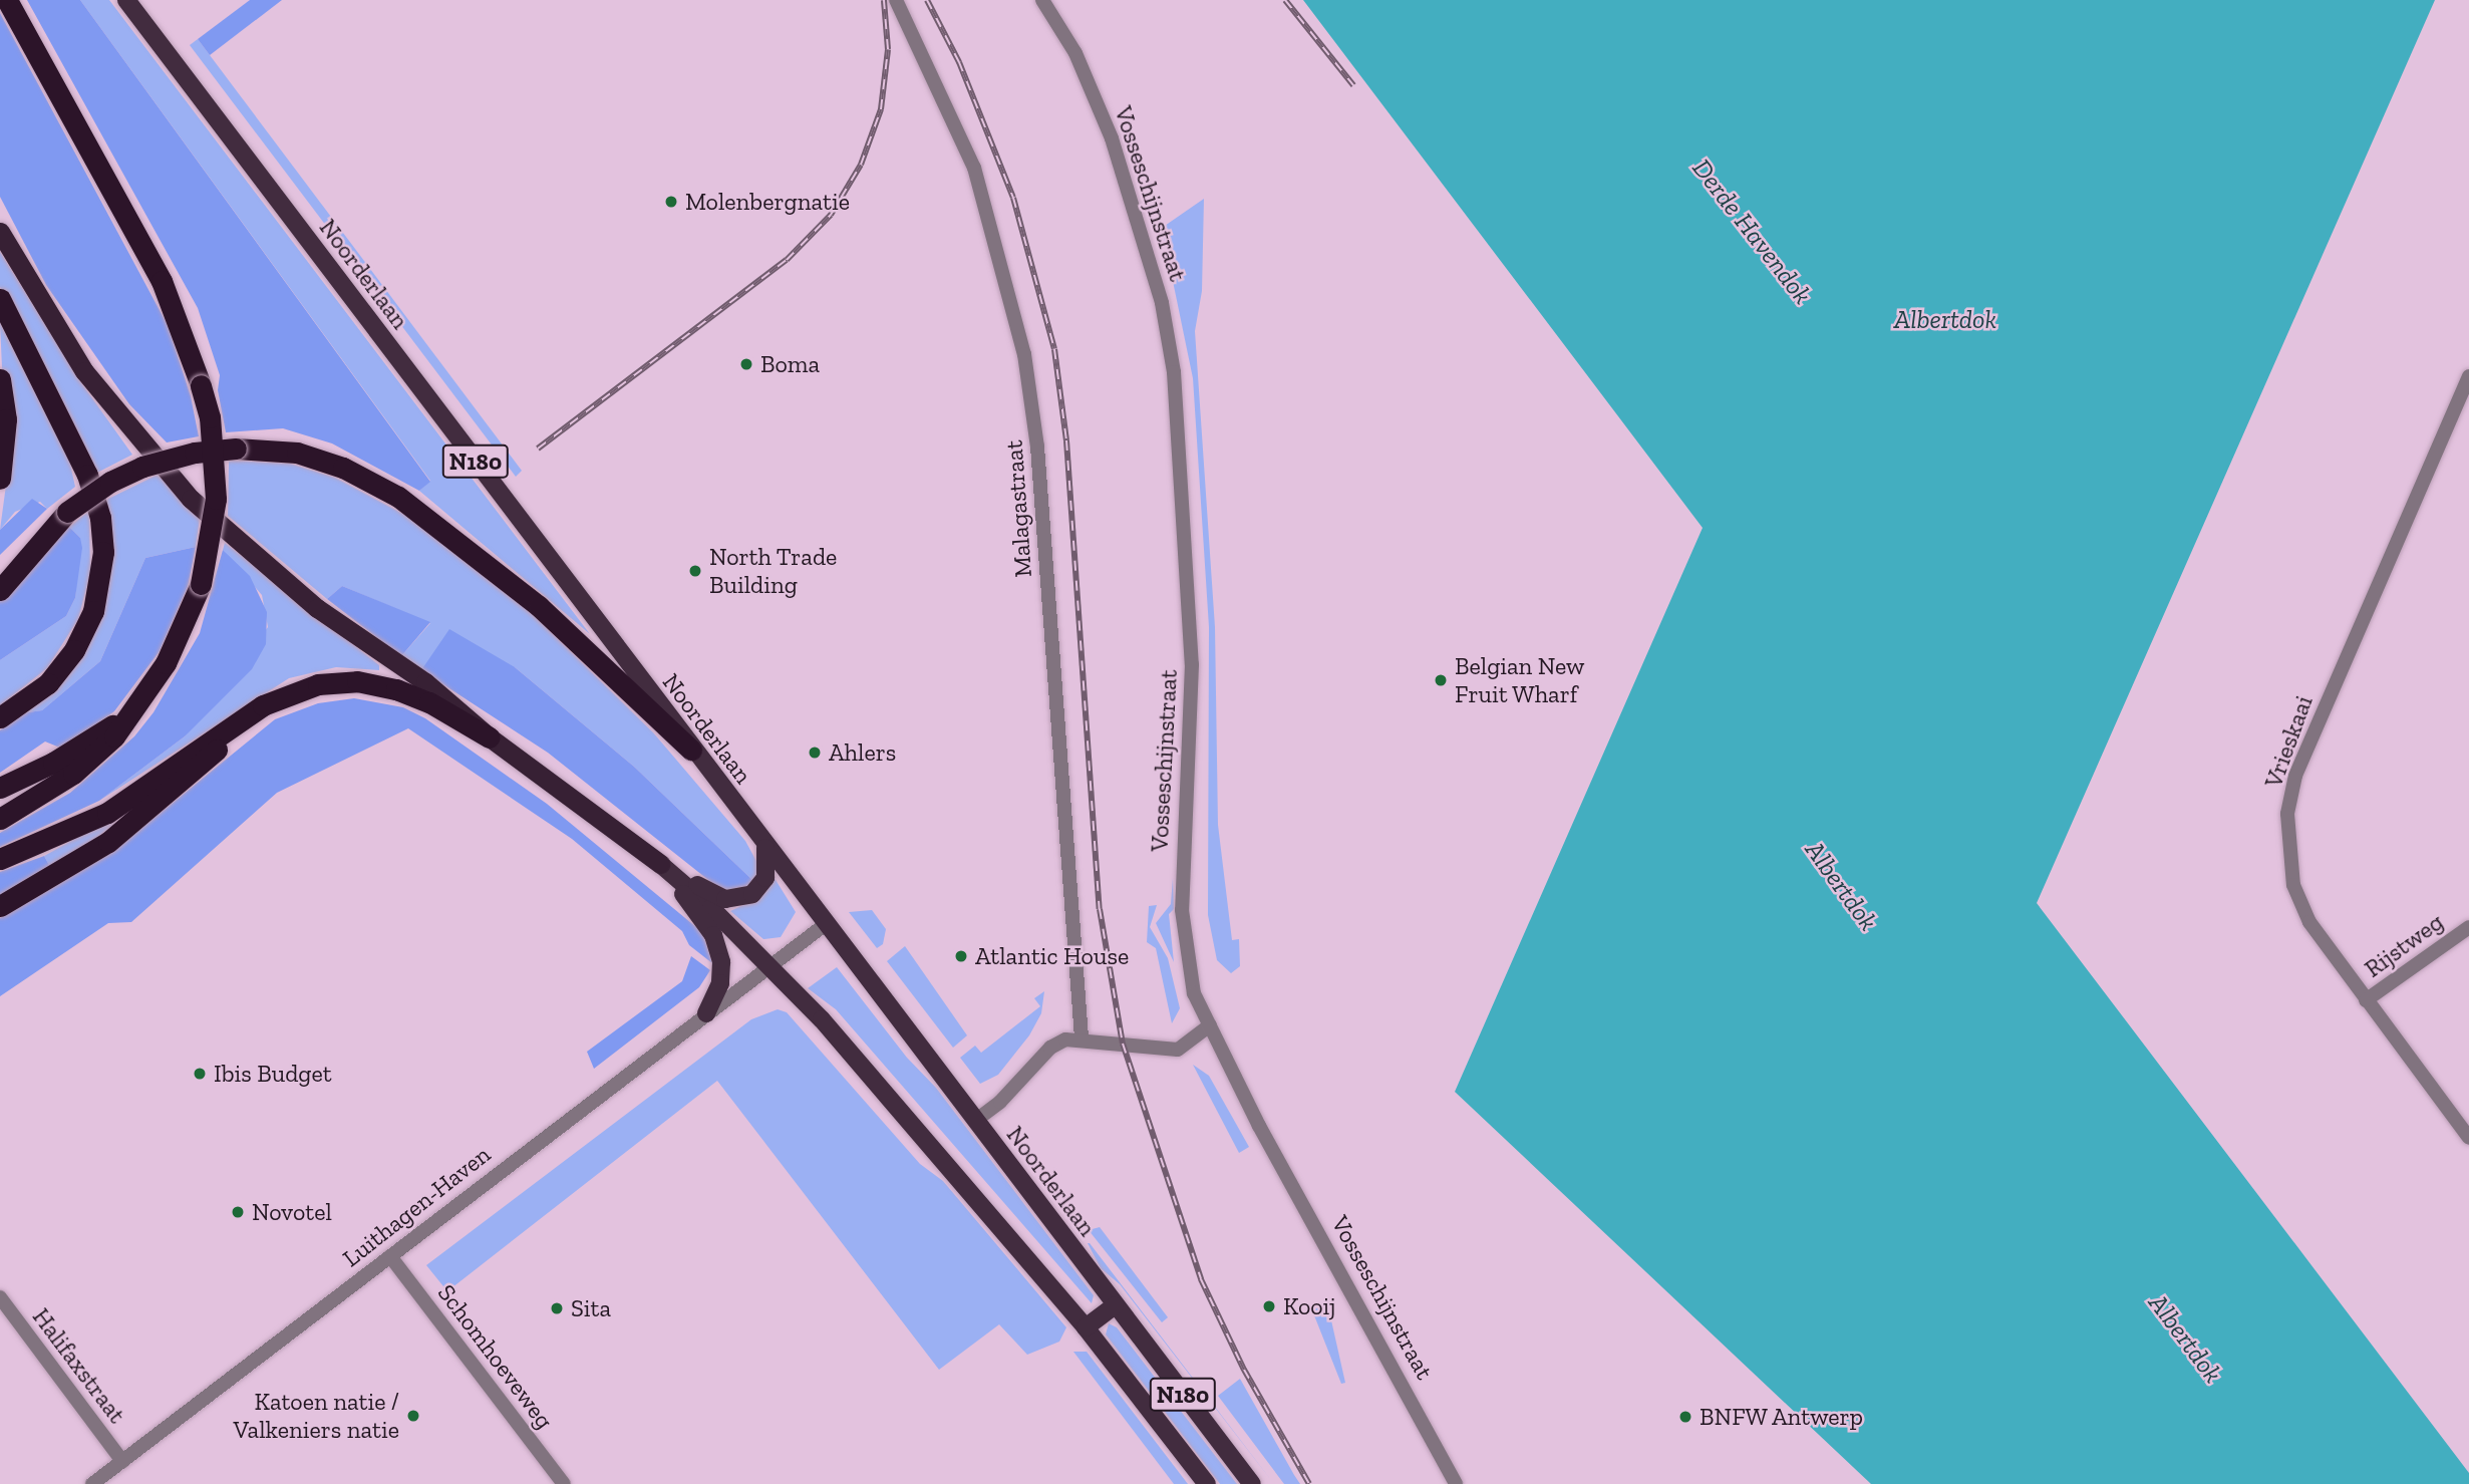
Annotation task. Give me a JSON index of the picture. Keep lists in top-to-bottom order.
{
  "streets": {
    "highway": ["N180"],
    "main road": ["Noorderlaan"],
    "street": [
      "Vosseschijnstraat",
      "Malagastraat",
      "Vrieskaai",
      "Rijstweg",
      "Luithagen-Haven",
      "Schomhoeveweg",
      "Halifaxstraat"
    ]
  },
  "crossings": [
    ["Noorderlaan", "Luithagen-Haven"],
    ["N180", "Luithagen-Haven"],
    ["Vrieskaai", "Rijstweg"],
    ["Luithagen-Haven", "Schomhoeveweg"],
    ["Luithagen-Haven", "Halifaxstraat"]
  ],
  "water": ["Derde Havendok", "Albertdok"],
  "places": [
    "Molenbergnatie",
    "Boma",
    "North Trade Building",
    "Belgian New Fruit Wharf",
    "Ahlers",
    "Atlantic House",
    "Ibis Budget",
    "Novotel",
    "Kooij",
    "Sita",
    "Katoen natie / Valkeniers natie",
    "BNFW Antwerp"
  ]
}
